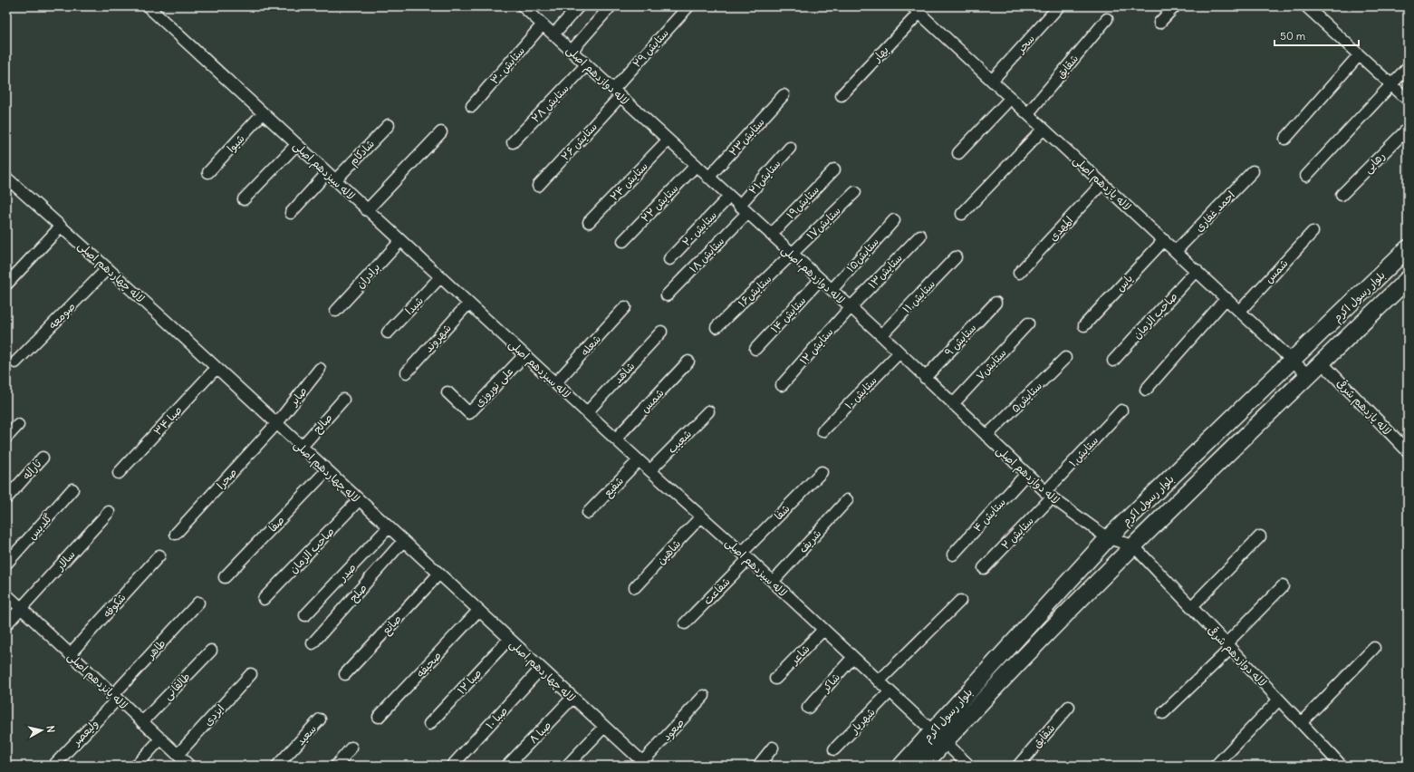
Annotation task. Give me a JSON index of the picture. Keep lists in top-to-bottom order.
{
  "streets": {
    "main road": ["بلوار رسول اکرم"],
    "street": [
      "سحر",
      "ستایش ۲۹",
      "بهار",
      "ستایش ۳۰",
      "شقایق",
      "لاله دوازدهم اصلی",
      "ستایش ۲۸",
      "ستایش۲۳",
      "ستایش ۲۶",
      "شیوا",
      "شادکام",
      "رهایی",
      "لاله سیزدهم اصلی",
      "ستایش۲۱",
      "ستایش ۲۴",
      "لاله یازدهم اصلی",
      "ستایش۱۹",
      "ستایش ۲۲",
      "احمد غفاری",
      "ستایش۱۷",
      "ستایش ۲۰",
      "المهدی",
      "ستایش ۱۸",
      "ستایش۱۵",
      "ستایش۱۳",
      "شمس",
      "لاله چهاردهم اصلی",
      "برادران",
      "یاس",
      "ستایش۱۶",
      "ستایش ۱۱",
      "شیدا",
      "ستایش ۱۴",
      "صومعه",
      "صاحب الزمان",
      "شهروند",
      "ستایش ۹",
      "شعله",
      "ستایش ۱۲",
      "ستایش۷",
      "شاهد",
      "علی نوروزی",
      "ستایش ۱۰",
      "صابر",
      "ستایش۵",
      "لاله یازدهم شرقی",
      "صبا ۳۴",
      "صالح",
      "شعیب",
      "ستایش ۱",
      "ثاراله",
      "صحرا",
      "شفیع",
      "شفا",
      "ستایش ۴",
      "صفا",
      "گلدیس",
      "ستایش ۲",
      "شریف",
      "شاهین",
      "سالار",
      "صدر",
      "شفاعت",
      "صلح",
      "شکوفه",
      "صانع",
      "طاهر",
      "شاعر",
      "لاله دوازدهم شرقی",
      "صحیفه",
      "لاله پانزدهم اصلی",
      "صبا ۱۲",
      "شاکر",
      "طالقانی",
      "ایزدی",
      "صبا ۱۰",
      "شهریار",
      "صعود",
      "ولیعصر",
      "صبا ۸",
      "سعید"
    ]
  },
  "crossings": [
    ["سحر", "لاله یازدهم اصلی"],
    ["ستایش ۲۹", "لاله دوازدهم اصلی"],
    ["ستایش ۲۹", "ستایش ۲۶"],
    ["بهار", "لاله یازدهم اصلی"],
    ["ستایش ۳۰", "لاله دوازدهم اصلی"],
    ["شقایق", "لاله یازدهم اصلی"],
    ["لاله دوازدهم اصلی", "ستایش ۲۸"],
    ["لاله دوازدهم اصلی", "ستایش۲۳"],
    ["لاله دوازدهم اصلی", "ستایش ۲۶"],
    ["لاله دوازدهم اصلی", "ستایش۲۱"],
    ["لاله دوازدهم اصلی", "ستایش ۲۴"],
    ["لاله دوازدهم اصلی", "ستایش۱۹"],
    ["لاله دوازدهم اصلی", "ستایش ۲۲"],
    ["لاله دوازدهم اصلی", "ستایش۱۷"],
    ["لاله دوازدهم اصلی", "ستایش ۲۰"],
    ["لاله دوازدهم اصلی", "ستایش ۱۸"],
    ["لاله دوازدهم اصلی", "ستایش۱۵"],
    ["لاله دوازدهم اصلی", "ستایش۱۳"],
    ["لاله دوازدهم اصلی", "ستایش۱۶"],
    ["لاله دوازدهم اصلی", "ستایش ۱۱"],
    ["لاله دوازدهم اصلی", "بلوار رسول اکرم"],
    ["لاله دوازدهم اصلی", "ستایش ۱۴"],
    ["لاله دوازدهم اصلی", "ستایش ۹"],
    ["لاله دوازدهم اصلی", "ستایش ۱۲"],
    ["لاله دوازدهم اصلی", "ستایش۷"],
    ["لاله دوازدهم اصلی", "ستایش ۱۰"],
    ["لاله دوازدهم اصلی", "ستایش۵"],
    ["لاله دوازدهم اصلی", "ستایش ۱"],
    ["لاله دوازدهم اصلی", "ستایش ۴"],
    ["لاله دوازدهم اصلی", "ستایش ۲"],
    ["شیوا", "لاله سیزدهم اصلی"],
    ["شادکام", "لاله سیزدهم اصلی"],
    ["لاله سیزدهم اصلی", "شمس"],
    ["لاله سیزدهم اصلی", "برادران"],
    ["لاله سیزدهم اصلی", "بلوار رسول اکرم"],
    ["لاله سیزدهم اصلی", "شیدا"],
    ["لاله سیزدهم اصلی", "شهروند"],
    ["لاله سیزدهم اصلی", "شعله"],
    ["لاله سیزدهم اصلی", "شاهد"],
    ["لاله سیزدهم اصلی", "علی نوروزی"],
    ["لاله سیزدهم اصلی", "شعیب"],
    ["لاله سیزدهم اصلی", "شفیع"],
    ["لاله سیزدهم اصلی", "شفا"],
    ["لاله سیزدهم اصلی", "شریف"],
    ["لاله سیزدهم اصلی", "شاهین"],
    ["لاله سیزدهم اصلی", "شفاعت"],
    ["لاله سیزدهم اصلی", "شاعر"],
    ["لاله سیزدهم اصلی", "شاکر"],
    ["لاله سیزدهم اصلی", "شهریار"],
    ["ستایش۲۱", "ستایش ۱۸"],
    ["لاله یازدهم اصلی", "احمد غفاری"],
    ["لاله یازدهم اصلی", "المهدی"],
    ["لاله یازدهم اصلی", "شمس"],
    ["لاله یازدهم اصلی", "یاس"],
    ["لاله یازدهم اصلی", "بلوار رسول اکرم"],
    ["لاله یازدهم اصلی", "صاحب الزمان"],
    ["ستایش۱۷", "ستایش۱۶"],
    ["ستایش۱۳", "ستایش ۱۲"],
    ["لاله چهاردهم اصلی", "صومعه"],
    ["لاله چهاردهم اصلی", "صاحب الزمان"],
    ["لاله چهاردهم اصلی", "صابر"],
    ["لاله چهاردهم اصلی", "صبا ۳۴"],
    ["لاله چهاردهم اصلی", "صالح"],
    ["لاله چهاردهم اصلی", "صحرا"],
    ["لاله چهاردهم اصلی", "صفا"],
    ["لاله چهاردهم اصلی", "صدر"],
    ["لاله چهاردهم اصلی", "صلح"],
    ["لاله چهاردهم اصلی", "صانع"],
    ["لاله چهاردهم اصلی", "صحیفه"],
    ["لاله چهاردهم اصلی", "صبا ۱۲"],
    ["لاله چهاردهم اصلی", "صبا ۱۰"],
    ["لاله چهاردهم اصلی", "صعود"],
    ["لاله چهاردهم اصلی", "صبا ۸"],
    ["بلوار رسول اکرم", "لاله یازدهم شرقی"],
    ["بلوار رسول اکرم", "لاله دوازدهم شرقی"],
    ["صابر", "صحرا"],
    ["ستایش ۱", "ستایش ۲"],
    ["شفا", "شفاعت"],
    ["سالار", "لاله پانزدهم اصلی"],
    ["شکوفه", "لاله پانزدهم اصلی"],
    ["طاهر", "لاله پانزدهم اصلی"],
    ["طاهر", "ولیعصر"],
    ["لاله پانزدهم اصلی", "طالقانی"],
    ["لاله پانزدهم اصلی", "ایزدی"],
    ["لاله پانزدهم اصلی", "ولیعصر"]
  ],
  "scale_bar": "50 m",
  "north": "right"
}
